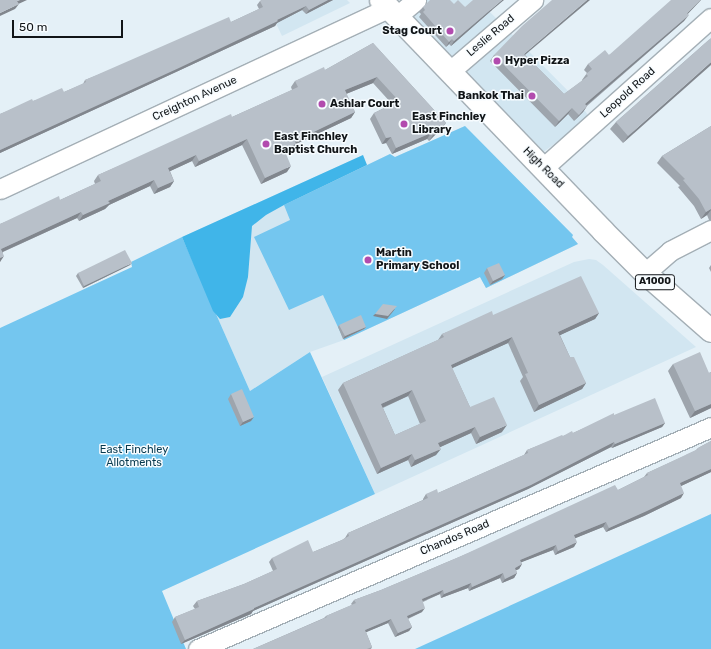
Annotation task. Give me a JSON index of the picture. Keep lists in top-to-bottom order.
{
  "streets": {
    "main road": ["High Road", "A1000"],
    "street": [
      "Leslie Road",
      "Leopold Road",
      "Creighton Avenue",
      "Chandos Road"
    ]
  },
  "crossings": [
    ["Leslie Road", "High Road"],
    ["Leopold Road", "High Road"],
    ["Creighton Avenue", "High Road"]
  ],
  "parks": ["East Finchley Allotments"],
  "places": [
    "Stag Court",
    "Hyper Pizza",
    "Bankok Thai",
    "Ashlar Court",
    "East Finchley Library",
    "East Finchley Baptist Church",
    "Martin Primary School"
  ],
  "scale_bar": "50 m"
}
